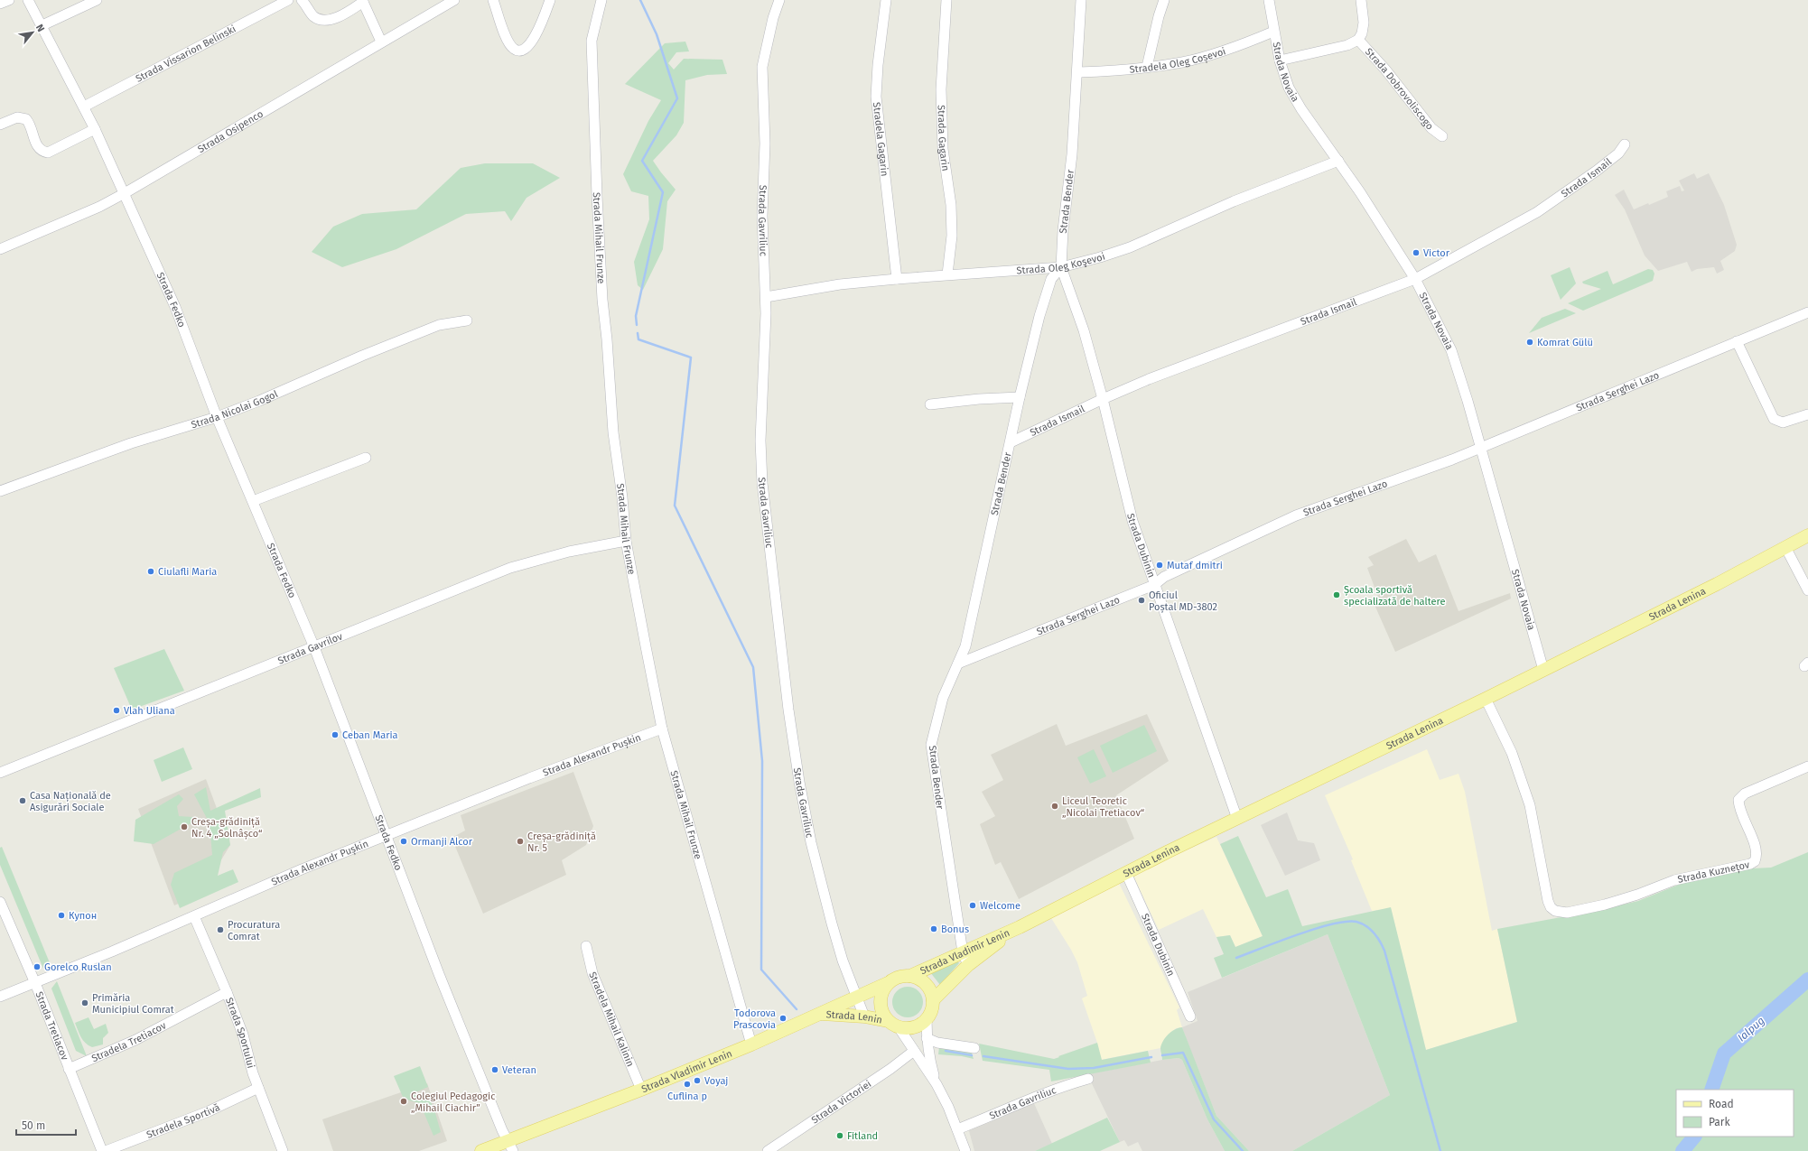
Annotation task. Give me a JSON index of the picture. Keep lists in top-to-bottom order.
{
  "streets": {
    "main road": ["Strada Lenina", "Strada Vladimir Lenin", "Strada Lenin"],
    "street": [
      "Strada Vissarion Belinski",
      "Stradela Oleg Coșevoi",
      "Strada Novaia",
      "Strada Dobrovoliscogo",
      "Strada Osipenco",
      "Strada Gagarin",
      "Stradela Gagarin",
      "Strada Ismail",
      "Strada Bender",
      "Strada Gavriliuc",
      "Strada Mihail Frunze",
      "Strada Oleg Koşevoi",
      "Strada Fedko",
      "Strada Serghei Lazo",
      "Strada Nicolai Gogol",
      "Strada Dubinin",
      "Strada Gavrilov",
      "Strada Alexandr Pușkin",
      "Strada Kuznețov",
      "Stradela Mihail Kalinin",
      "Strada Tretiacov",
      "Strada Sportului",
      "Stradela Tretiacov",
      "Strada Victoriei",
      "Stradela Sportivă"
    ]
  },
  "crossings": [
    ["Strada Vissarion Belinski", "Strada Fedko"],
    ["Stradela Oleg Coșevoi", "Strada Novaia"],
    ["Stradela Oleg Coșevoi", "Strada Bender"],
    ["Strada Novaia", "Strada Dobrovoliscogo"],
    ["Strada Novaia", "Strada Ismail"],
    ["Strada Novaia", "Strada Oleg Koşevoi"],
    ["Strada Novaia", "Strada Serghei Lazo"],
    ["Strada Novaia", "Strada Lenina"],
    ["Strada Osipenco", "Strada Fedko"],
    ["Strada Gagarin", "Strada Oleg Koşevoi"],
    ["Stradela Gagarin", "Strada Oleg Koşevoi"],
    ["Strada Ismail", "Strada Bender"],
    ["Strada Ismail", "Strada Dubinin"],
    ["Strada Bender", "Strada Oleg Koşevoi"],
    ["Strada Bender", "Strada Serghei Lazo"],
    ["Strada Bender", "Strada Dubinin"],
    ["Strada Bender", "Strada Vladimir Lenin"],
    ["Strada Gavriliuc", "Strada Oleg Koşevoi"],
    ["Strada Gavriliuc", "Strada Vladimir Lenin"],
    ["Strada Gavriliuc", "Strada Lenin"],
    ["Strada Mihail Frunze", "Strada Gavrilov"],
    ["Strada Mihail Frunze", "Strada Alexandr Pușkin"],
    ["Strada Mihail Frunze", "Strada Vladimir Lenin"],
    ["Strada Oleg Koşevoi", "Strada Dubinin"],
    ["Strada Fedko", "Strada Nicolai Gogol"],
    ["Strada Fedko", "Strada Gavrilov"],
    ["Strada Fedko", "Strada Alexandr Pușkin"],
    ["Strada Fedko", "Strada Vladimir Lenin"],
    ["Strada Serghei Lazo", "Strada Dubinin"],
    ["Strada Dubinin", "Strada Lenina"],
    ["Strada Lenina", "Strada Kuznețov"],
    ["Strada Lenina", "Strada Vladimir Lenin"],
    ["Strada Alexandr Pușkin", "Strada Tretiacov"],
    ["Strada Alexandr Pușkin", "Strada Sportului"],
    ["Strada Vladimir Lenin", "Strada Lenin"],
    ["Strada Vladimir Lenin", "Stradela Mihail Kalinin"],
    ["Strada Tretiacov", "Stradela Tretiacov"],
    ["Strada Sportului", "Stradela Tretiacov"],
    ["Strada Sportului", "Stradela Sportivă"]
  ],
  "water": ["Ialpug"],
  "places": [
    "Victor",
    "Komrat Gülü",
    "Mutaf dmitri",
    "Ciulafli Maria",
    "Școala sportivă specializată de haltere",
    "Oficiul Poștal MD-3802",
    "Vlah Uliana",
    "Ceban Maria",
    "Casa Națională de Asigurări Sociale",
    "Liceul Teoretic „Nicolai Tretiacov“",
    "Creșa-grădiniță Nr. 4 „Solnâșco“",
    "Ormanji Alcor",
    "Creșa-grădiniță Nr. 5",
    "Welcome",
    "Купон",
    "Bonus",
    "Procuratura Comrat",
    "Gorelco Ruslan",
    "Primăria Municipiul Comrat",
    "Todorova Prascovia",
    "Veteran",
    "Voyaj",
    "Cuflina p",
    "Colegiul Pedagogic „Mihail Ciachir”",
    "Fitland"
  ],
  "legend": ["Road", "Park"],
  "scale_bar": "50 m",
  "north": "top right"
}
